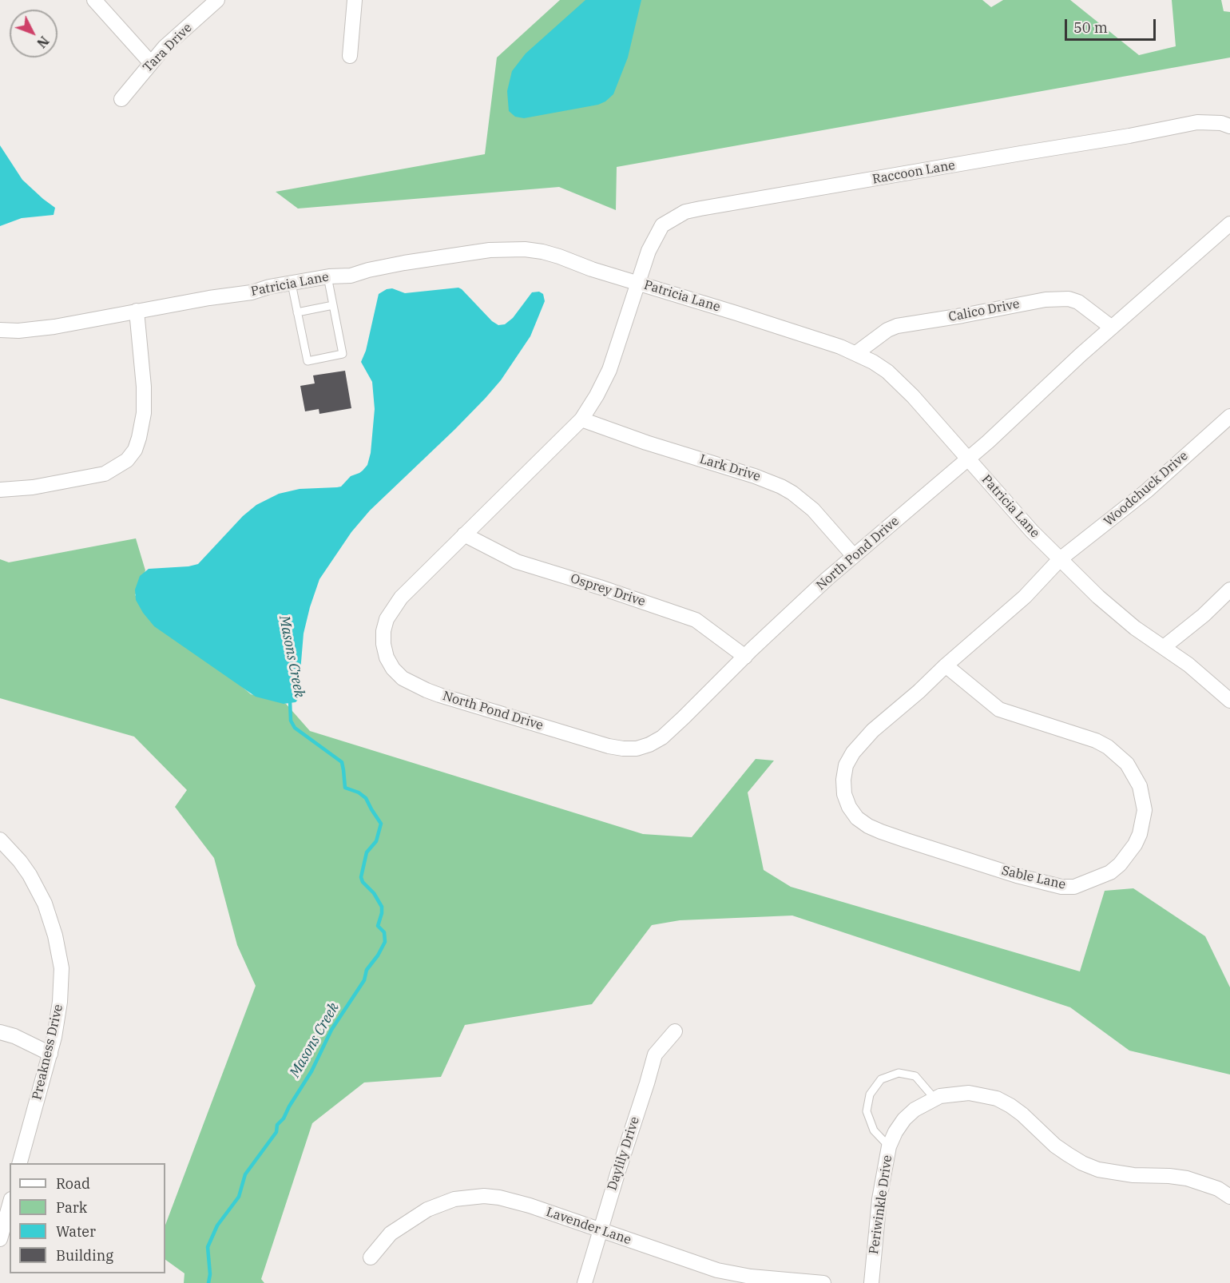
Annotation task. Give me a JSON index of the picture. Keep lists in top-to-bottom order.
{
  "streets": {
    "street": [
      "Tara Drive",
      "Raccoon Lane",
      "Patricia Lane",
      "Calico Drive",
      "Lark Drive",
      "Woodchuck Drive",
      "North Pond Drive",
      "Osprey Drive",
      "Sable Lane",
      "Preakness Drive",
      "Daylily Drive",
      "Periwinkle Drive",
      "Lavender Lane"
    ]
  },
  "crossings": [
    ["Raccoon Lane", "Patricia Lane"],
    ["Raccoon Lane", "North Pond Drive"],
    ["Patricia Lane", "Calico Drive"],
    ["Patricia Lane", "Woodchuck Drive"],
    ["Patricia Lane", "North Pond Drive"],
    ["Patricia Lane", "Sable Lane"],
    ["Lark Drive", "North Pond Drive"],
    ["Woodchuck Drive", "Sable Lane"],
    ["North Pond Drive", "Osprey Drive"],
    ["Daylily Drive", "Lavender Lane"]
  ],
  "water": ["Masons Creek"],
  "legend": [
    "Road",
    "Park",
    "Water",
    "Building"
  ],
  "scale_bar": "50 m",
  "north": "bottom right"
}
